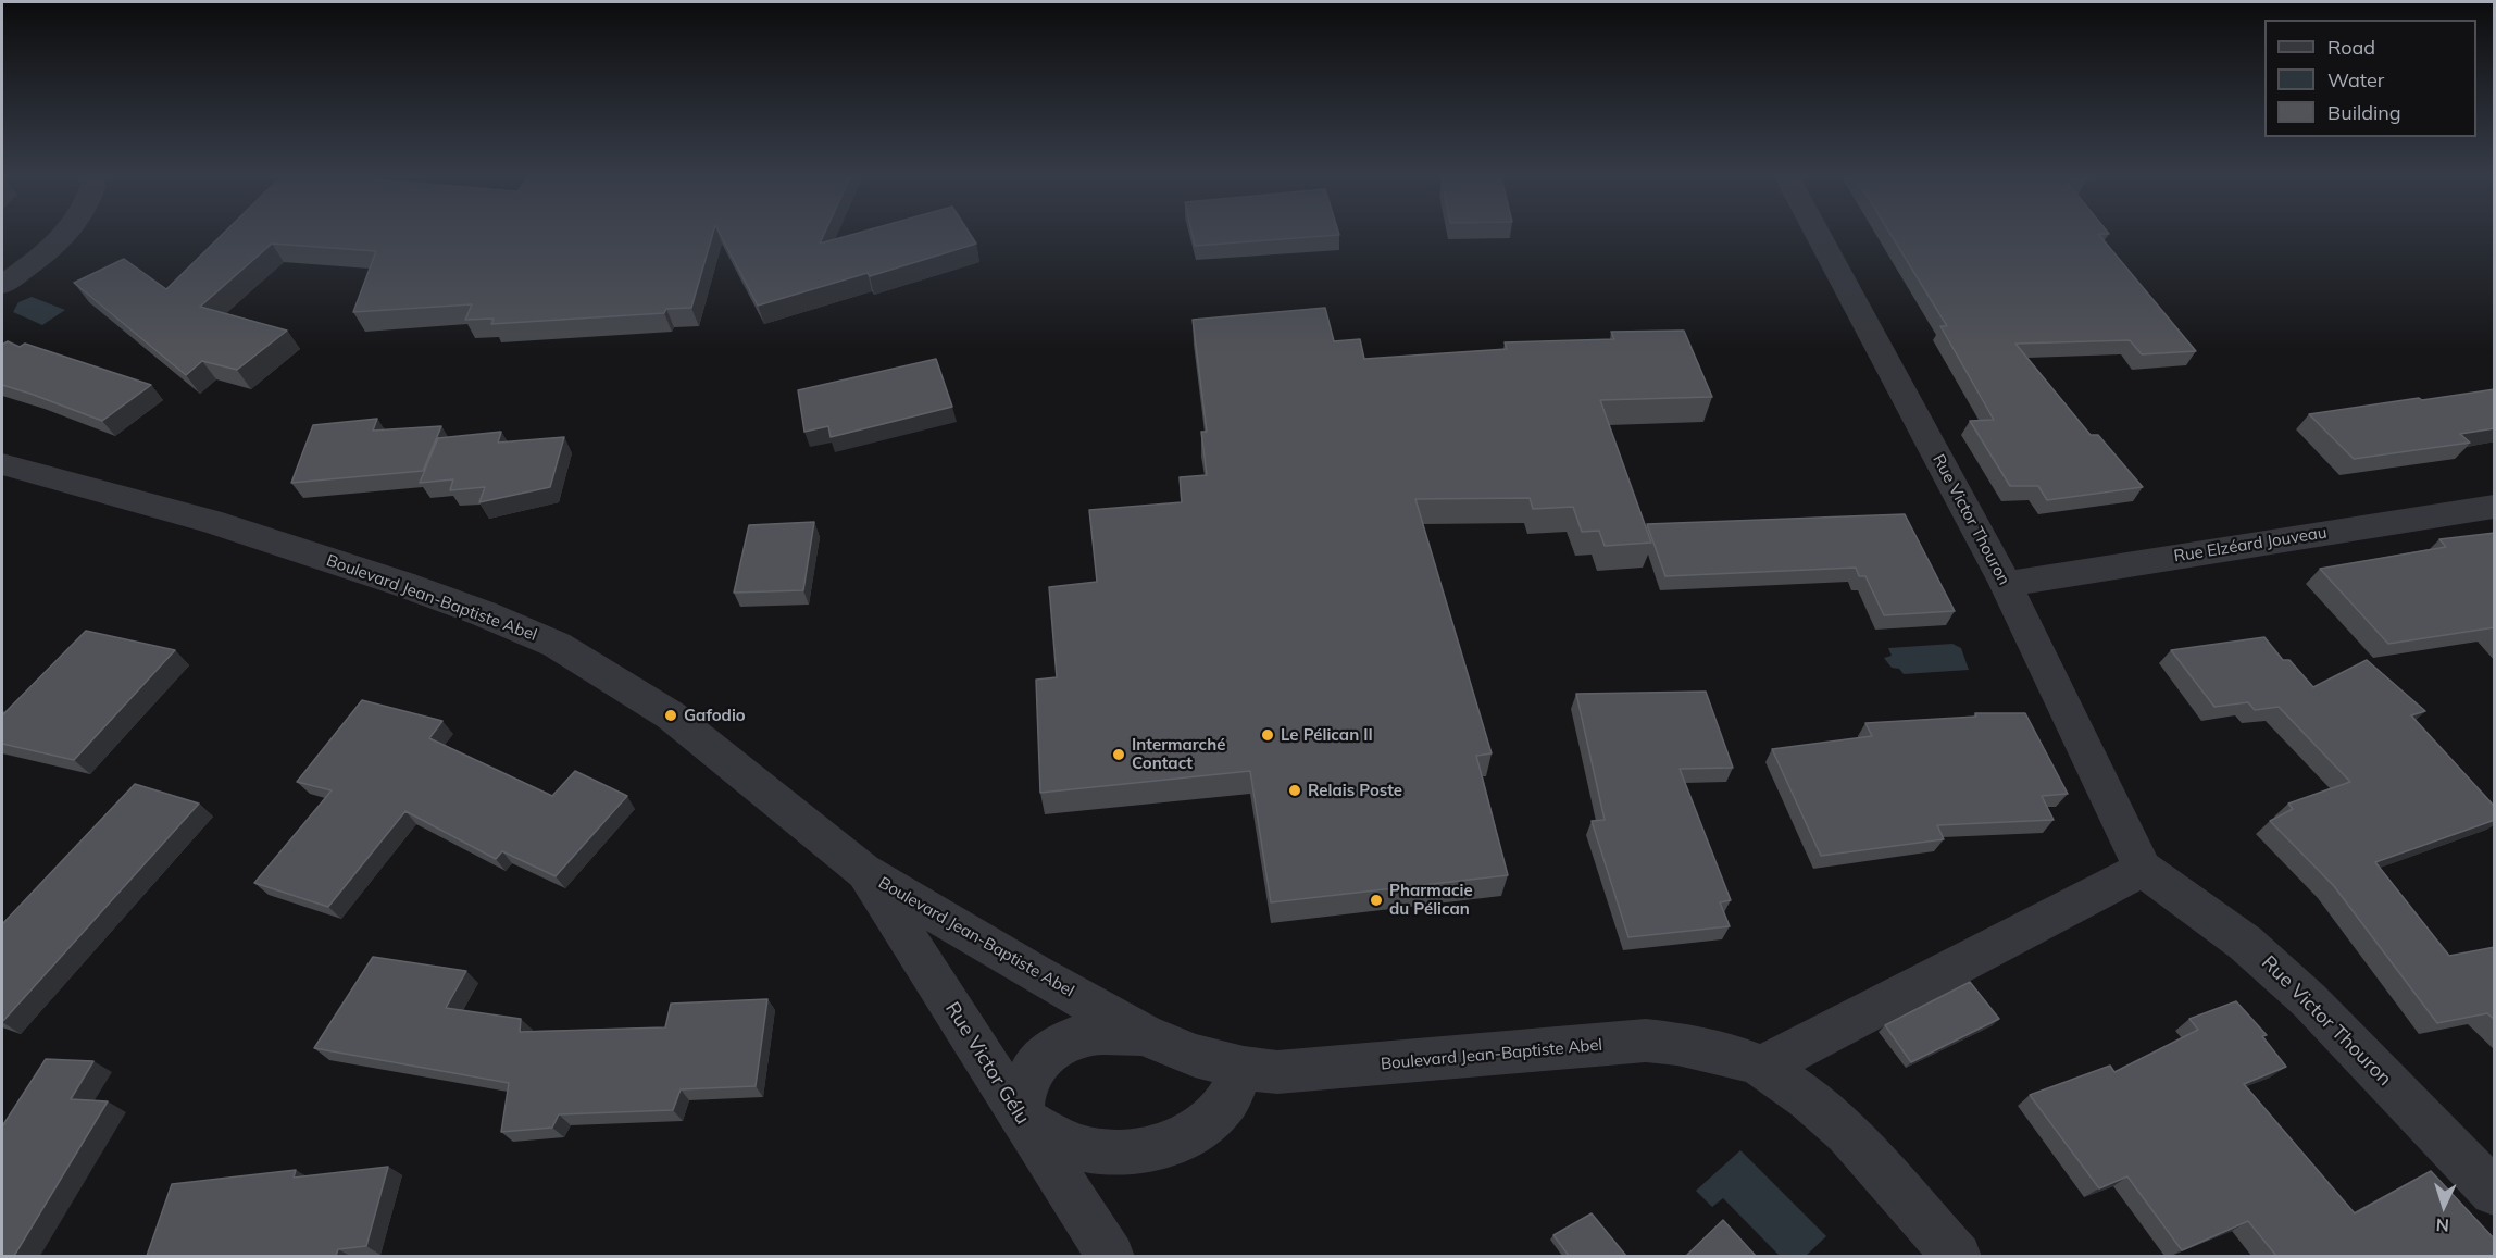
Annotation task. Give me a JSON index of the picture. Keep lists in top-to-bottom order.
{
  "streets": {
    "street": [
      "Rue Victor Thouron",
      "Rue Elzéard Jouveau",
      "Boulevard Jean-Baptiste Abel",
      "Rue Victor Gélu"
    ]
  },
  "crossings": [
    ["Rue Victor Thouron", "Rue Elzéard Jouveau"],
    ["Boulevard Jean-Baptiste Abel", "Rue Victor Gélu"]
  ],
  "places": [
    "Gafodio",
    "Le Pélican II",
    "Intermarché Contact",
    "Relais Poste",
    "Pharmacie du Pélican"
  ],
  "legend": ["Road", "Water", "Building"],
  "north": "bottom"
}
